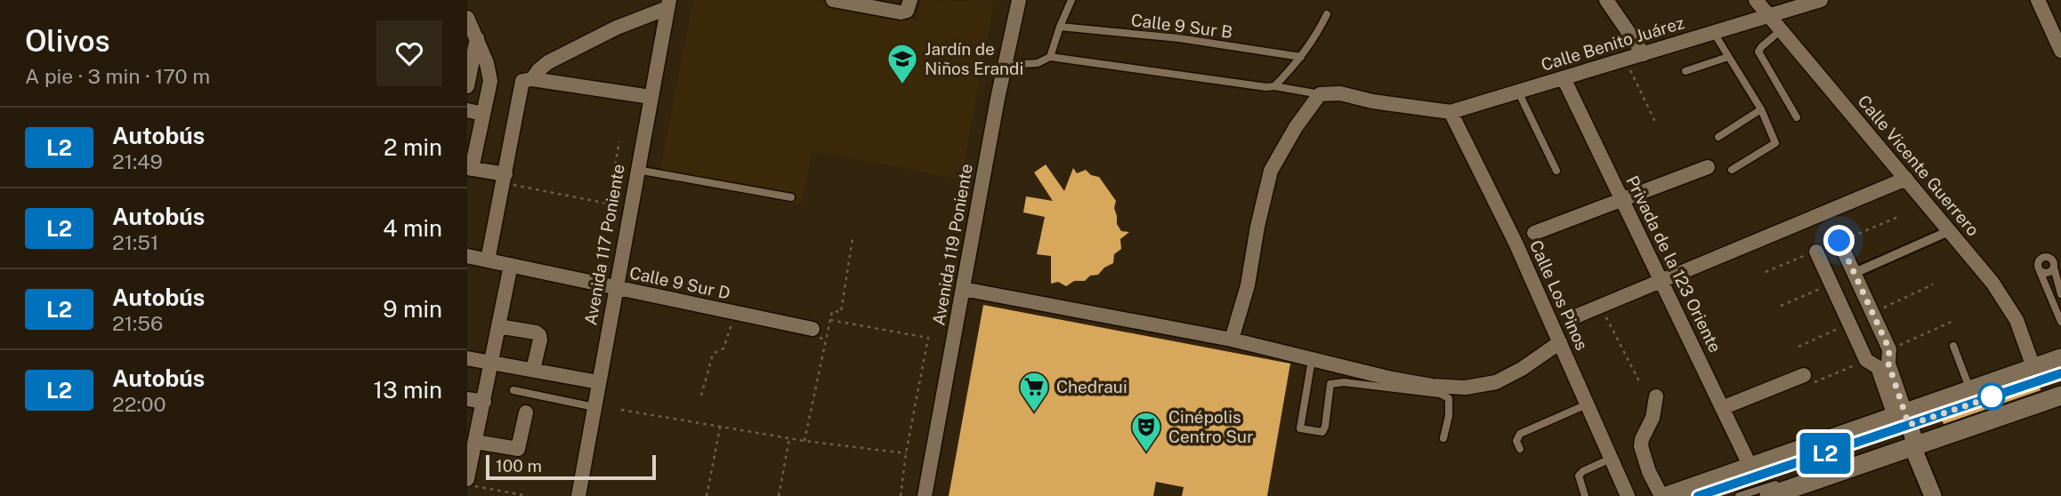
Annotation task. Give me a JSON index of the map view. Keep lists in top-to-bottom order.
{
  "streets": {
    "street": [
      "Calle Benito Juárez",
      "Calle Vicente Guerrero",
      "Avenida 117 Poniente",
      "Avenida 119 Poniente",
      "Privada de la 123 Oriente",
      "Calle 9 Sur D",
      "Calle Los Pinos"
    ],
    "lane": ["Calle 9 Sur B"]
  },
  "crossings": [
    ["Calle Benito Juárez", "Calle Vicente Guerrero"],
    ["Calle Benito Juárez", "Privada de la 123 Oriente"],
    ["Calle Benito Juárez", "Calle Los Pinos"],
    ["Avenida 117 Poniente", "Calle 9 Sur D"]
  ],
  "places": {
    "school or university": ["Jardín de Niños Erandi"],
    "supermarket": ["Chedraui"],
    "theatre": ["Cinépolis Centro Sur"]
  },
  "lines": ["bus line L2"],
  "scale_bar": "100 m",
  "page": {
    "heading": ["Olivos", "A pie · 3 min · 170 m"],
    "on_map": "L2",
    "list": [
      {
        "mark": "L2",
        "name": "Autobús",
        "note": "21:49",
        "value": "2 min"
      },
      {
        "mark": "L2",
        "name": "Autobús",
        "note": "21:51",
        "value": "4 min"
      },
      {
        "mark": "L2",
        "name": "Autobús",
        "note": "21:56",
        "value": "9 min"
      },
      {
        "mark": "L2",
        "name": "Autobús",
        "note": "22:00",
        "value": "13 min"
      }
    ],
    "scale": "100 m"
  }
}
